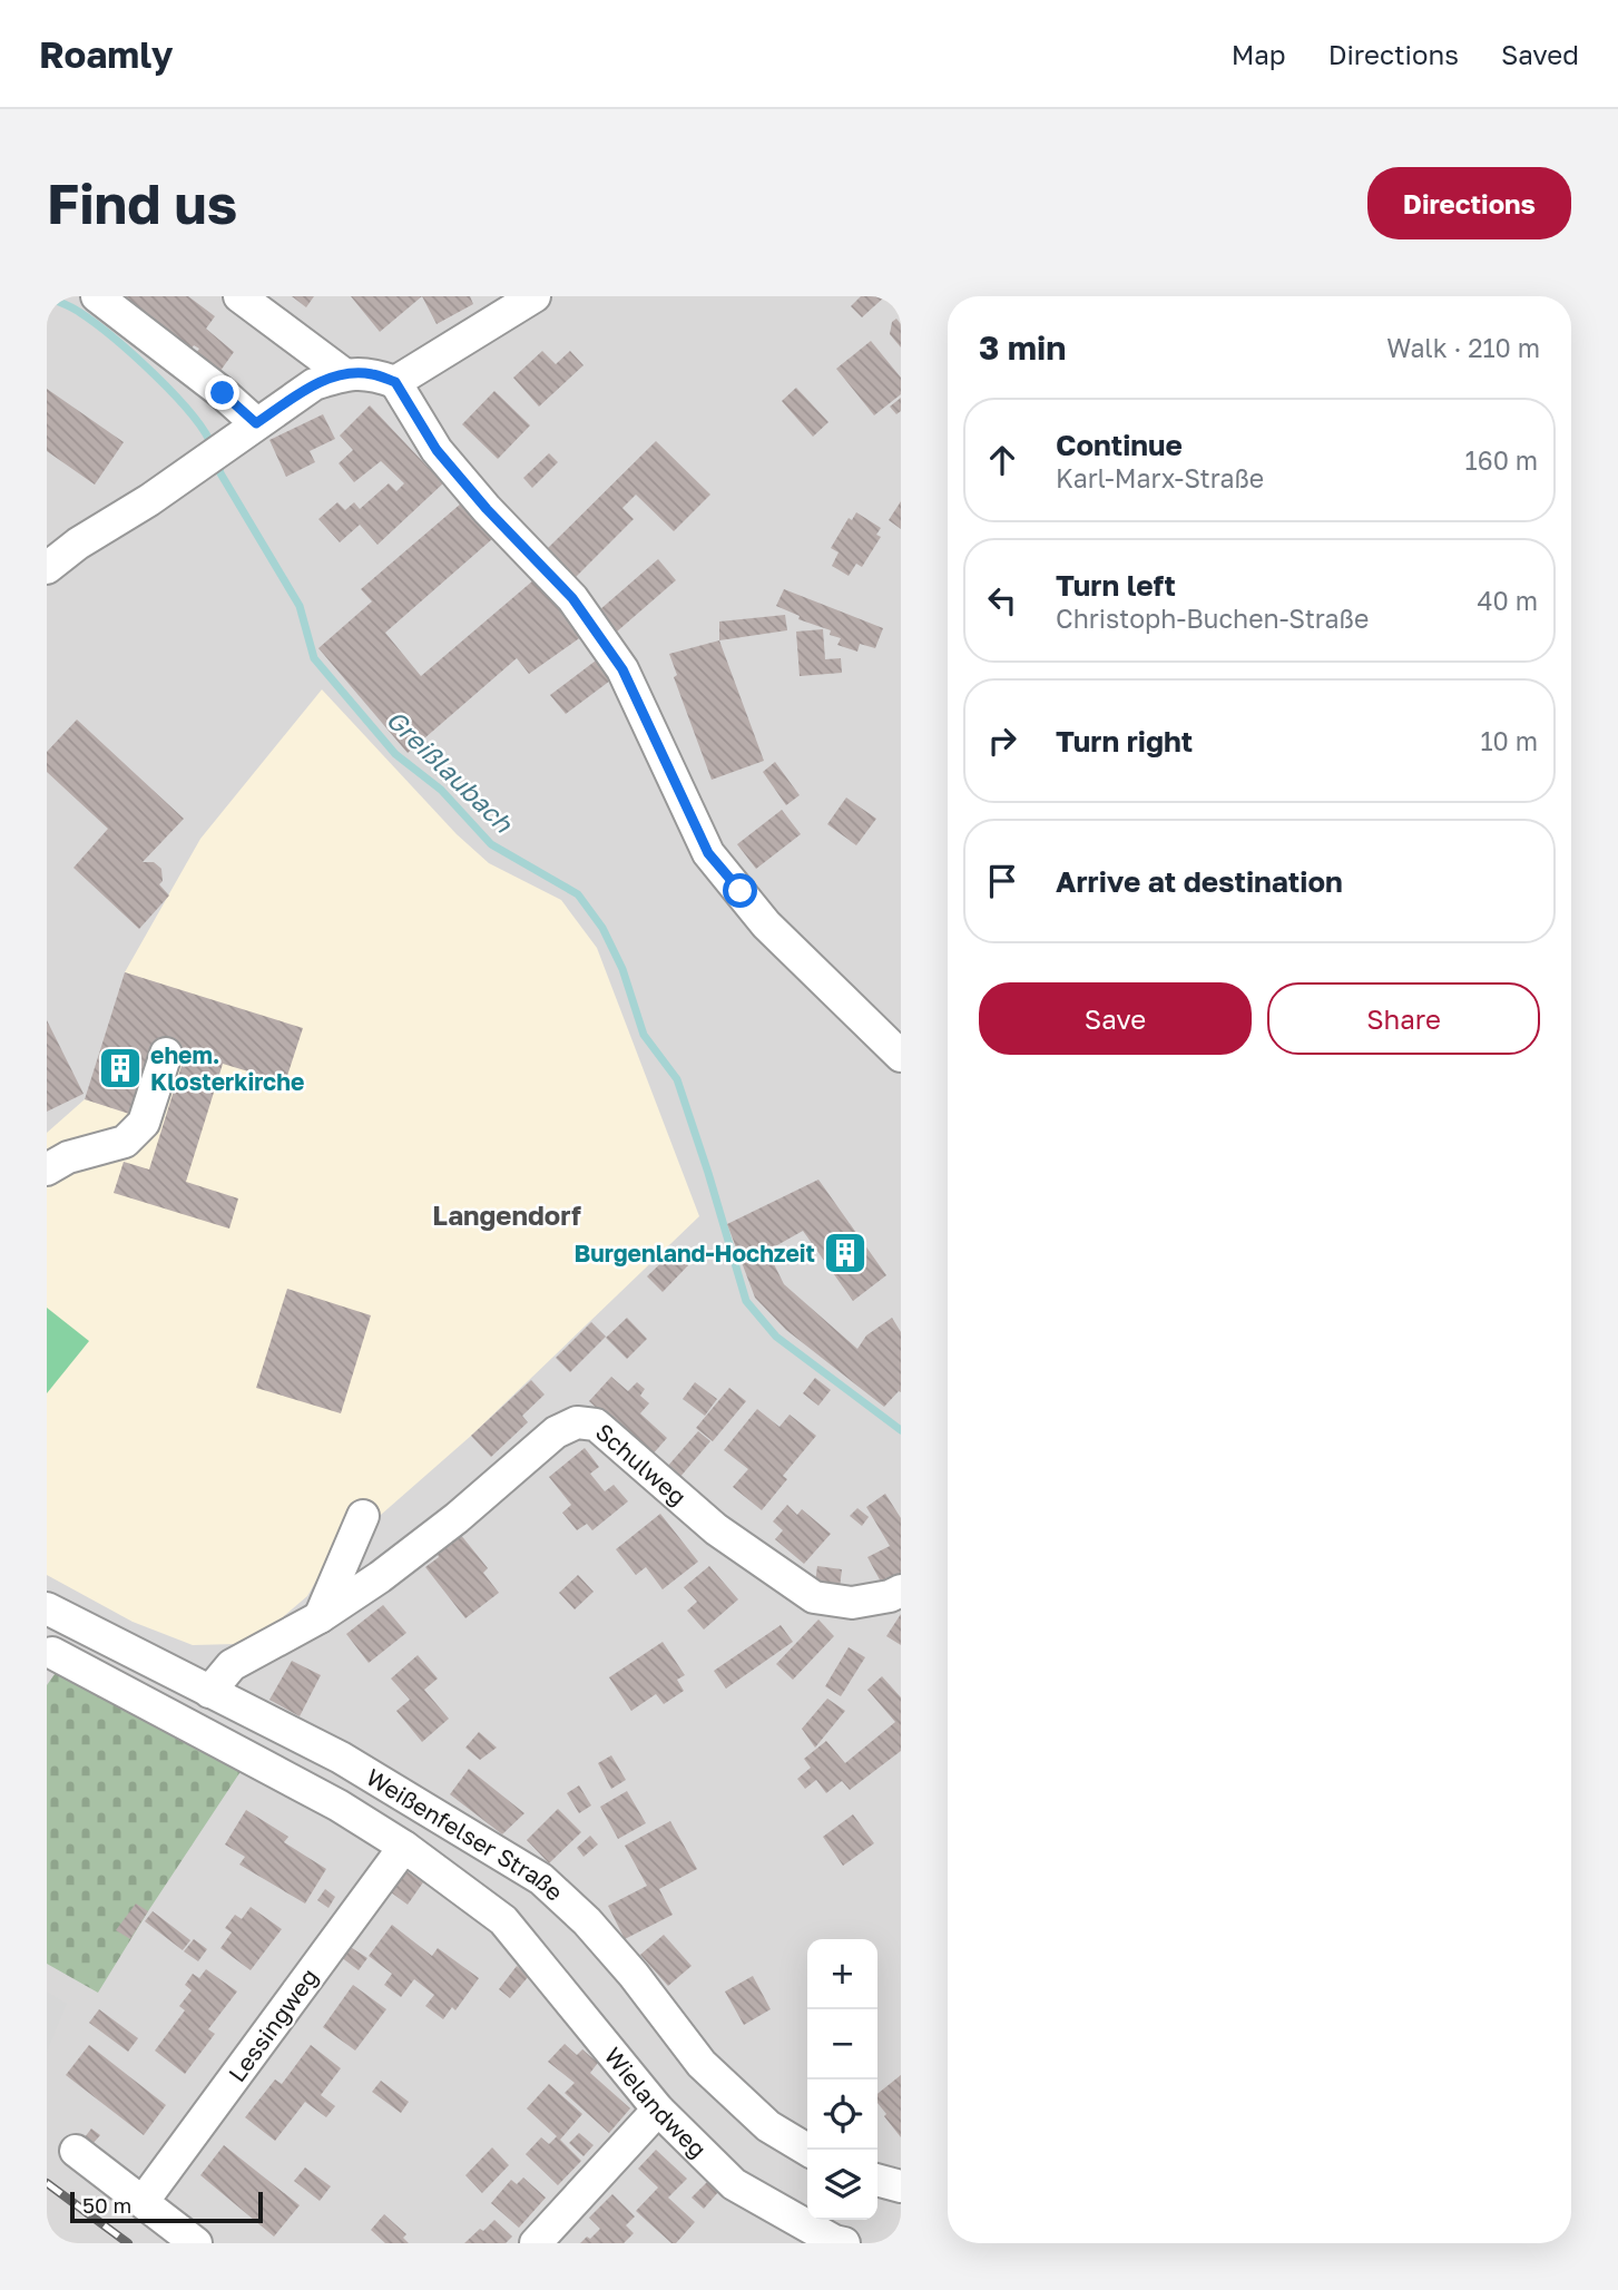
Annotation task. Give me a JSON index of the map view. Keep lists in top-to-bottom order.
{
  "streets": {
    "street": [
      "Schulweg",
      "Weißenfelser Straße",
      "Lessingweg",
      "Wielandweg"
    ]
  },
  "crossings": [
    ["Schulweg", "Weißenfelser Straße"],
    ["Lessingweg", "Wielandweg"]
  ],
  "districts": ["Langendorf"],
  "water": ["Greißlaubach"],
  "places": {
    "building": ["ehem. Klosterkirche", "Burgenland-Hochzeit"]
  },
  "scale_bar": "50 m",
  "page": {
    "header": "Roamly",
    "nav": ["Map", "Directions", "Saved"],
    "buttons": [
      "Directions",
      ["Save", "Share"]
    ],
    "title": "Find us",
    "heading": ["3 min", "Walk · 210 m"],
    "list": [
      ["Continue", "Karl-Marx-Straße", "160 m"],
      ["Turn left", "Christoph-Buchen-Straße", "40 m"],
      ["Turn right", "10 m"],
      "Arrive at destination"
    ],
    "map_buttons": ["+", "−"],
    "scale": "50 m"
  }
}
